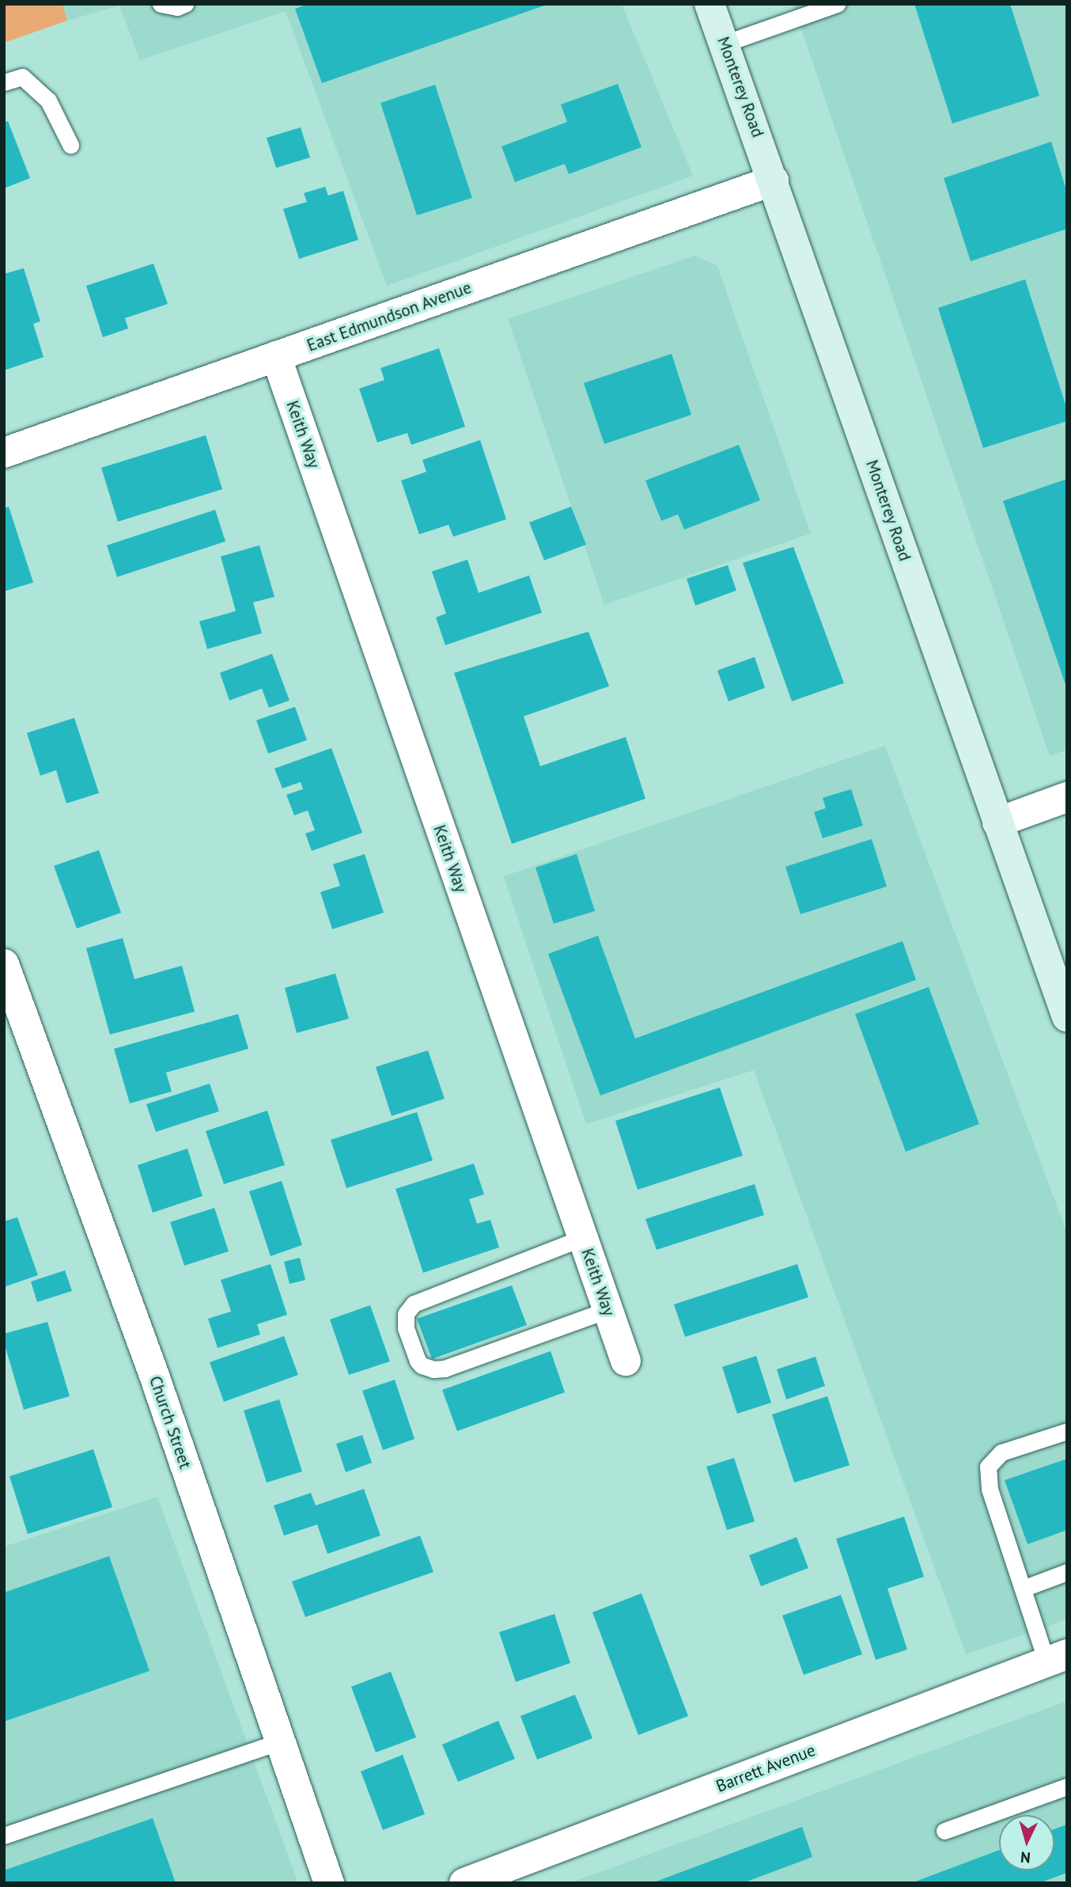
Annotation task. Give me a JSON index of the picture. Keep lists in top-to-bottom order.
{
  "streets": {
    "main road": ["Monterey Road"],
    "street": [
      "East Edmundson Avenue",
      "Keith Way",
      "Church Street",
      "Barrett Avenue"
    ]
  },
  "crossings": [
    ["Monterey Road", "East Edmundson Avenue"],
    ["East Edmundson Avenue", "Keith Way"]
  ],
  "north": "bottom"
}
